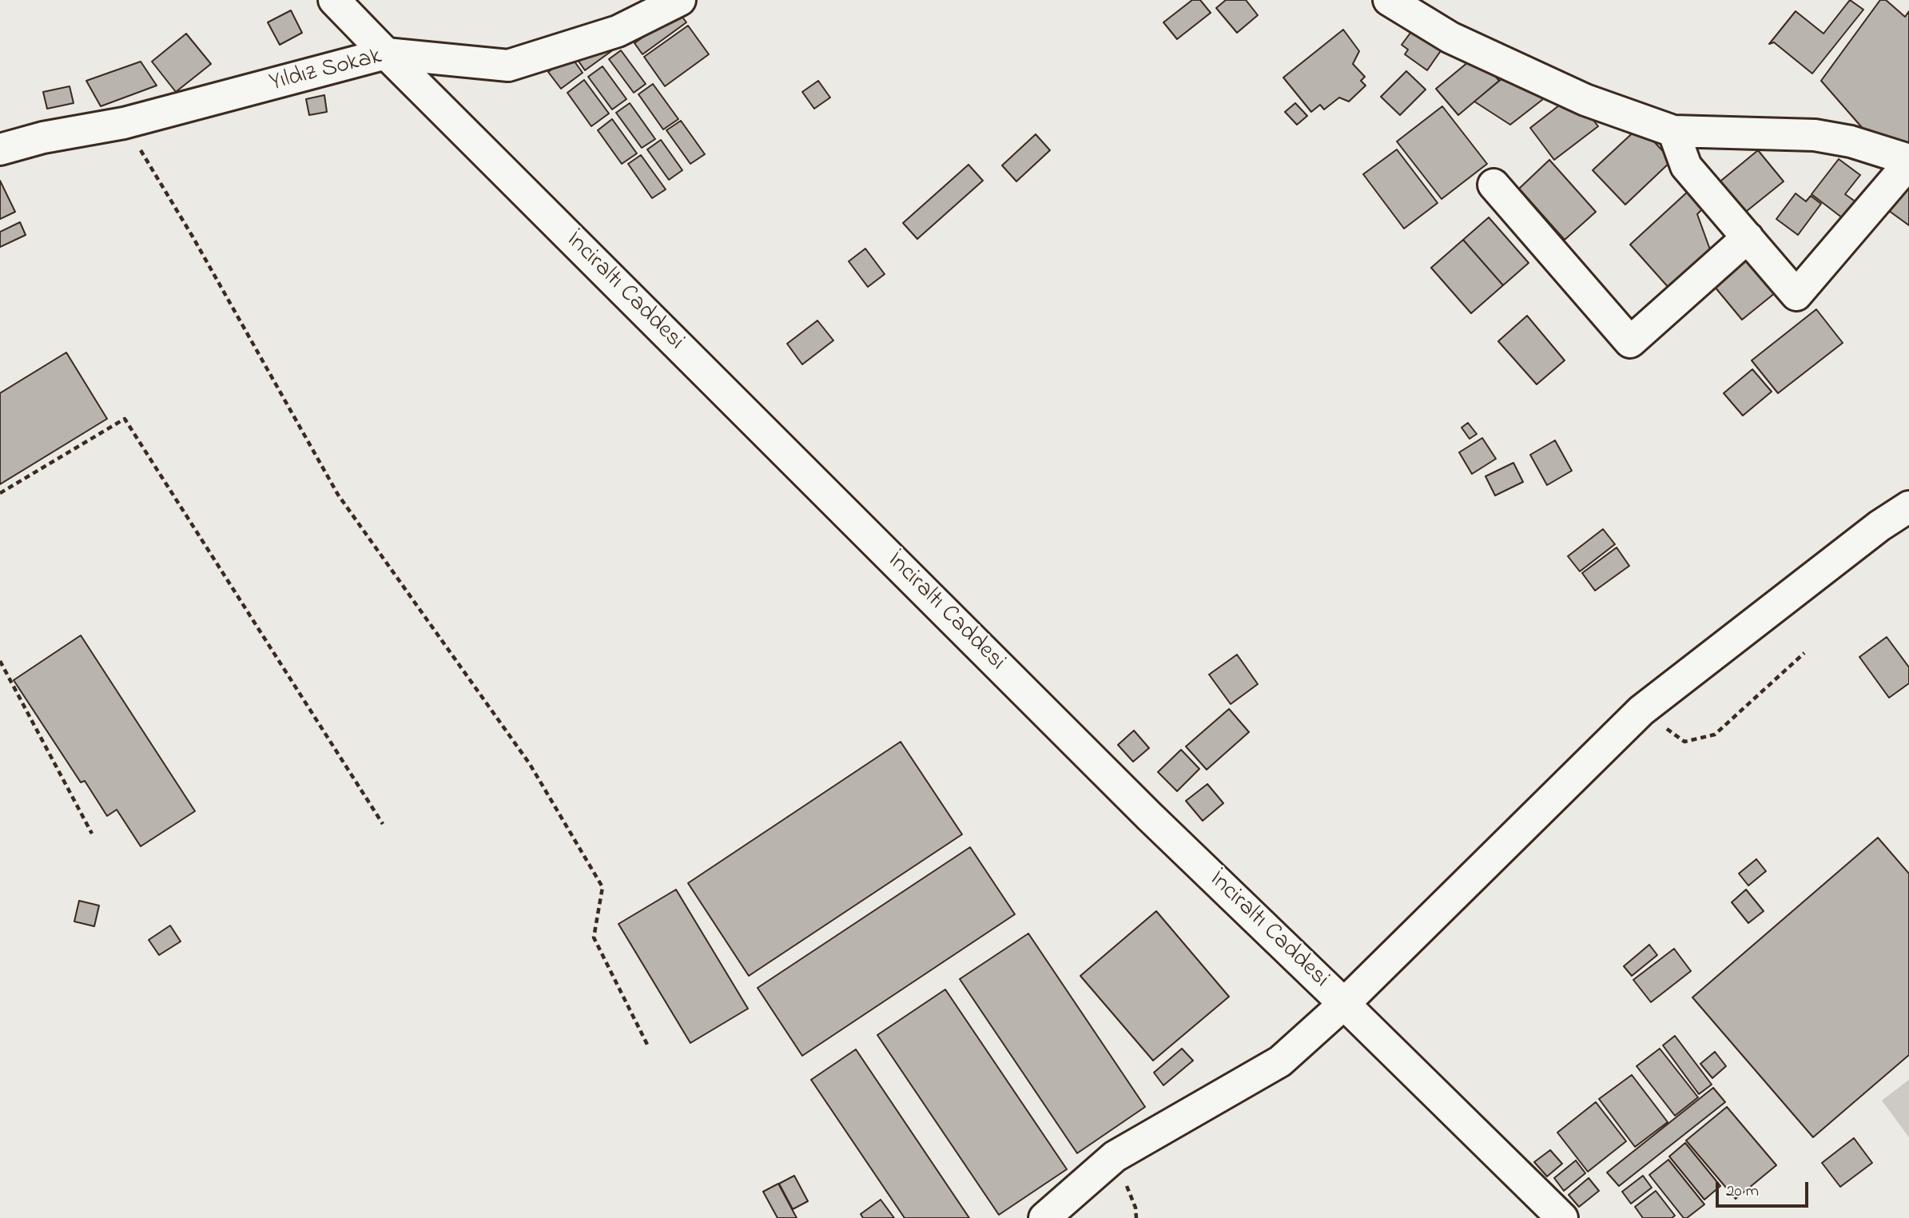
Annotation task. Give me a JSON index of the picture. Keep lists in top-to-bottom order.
{
  "streets": {
    "street": ["Yıldız Sokak", "İnciraltı Caddesi"]
  },
  "crossings": [
    ["Yıldız Sokak", "İnciraltı Caddesi"]
  ],
  "scale_bar": "20 m"
}
